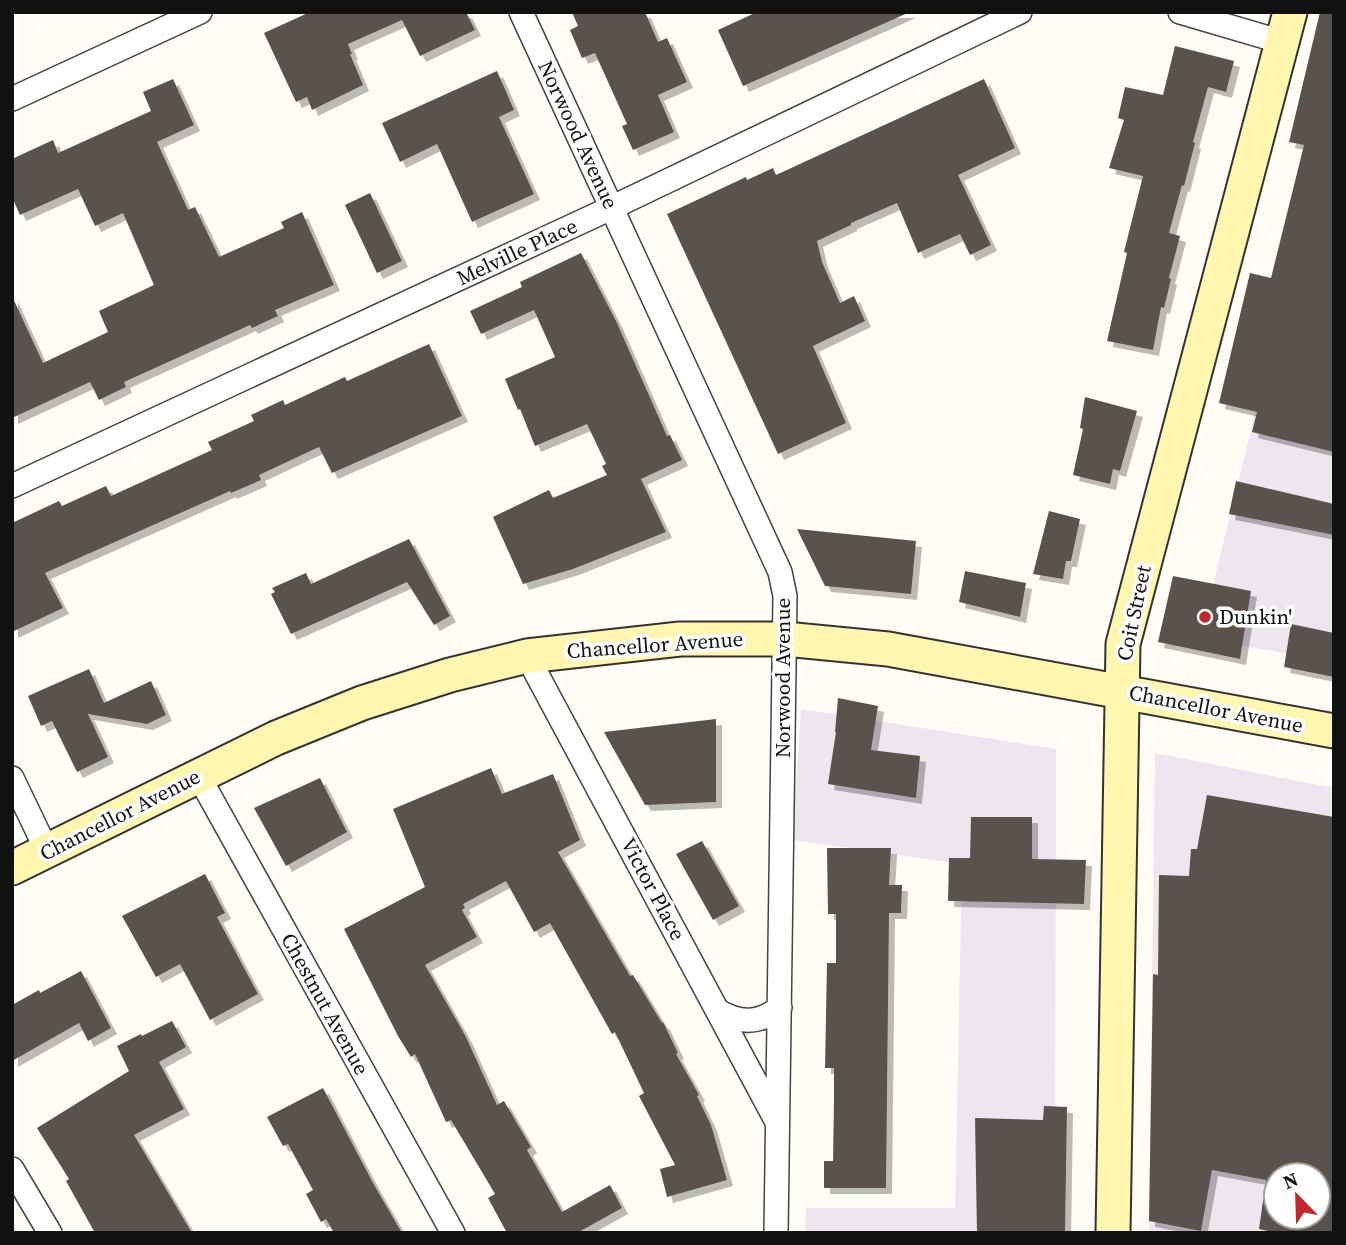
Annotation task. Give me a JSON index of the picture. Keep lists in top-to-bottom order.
{
  "streets": {
    "main road": ["Coit Street", "Chancellor Avenue"],
    "street": [
      "Norwood Avenue",
      "Melville Place",
      "Victor Place",
      "Chestnut Avenue"
    ]
  },
  "crossings": [
    ["Norwood Avenue", "Melville Place"],
    ["Norwood Avenue", "Chancellor Avenue"],
    ["Norwood Avenue", "Victor Place"],
    ["Coit Street", "Chancellor Avenue"],
    ["Chancellor Avenue", "Victor Place"],
    ["Chancellor Avenue", "Chestnut Avenue"]
  ],
  "places": ["Dunkin'"],
  "north": "top left"
}
